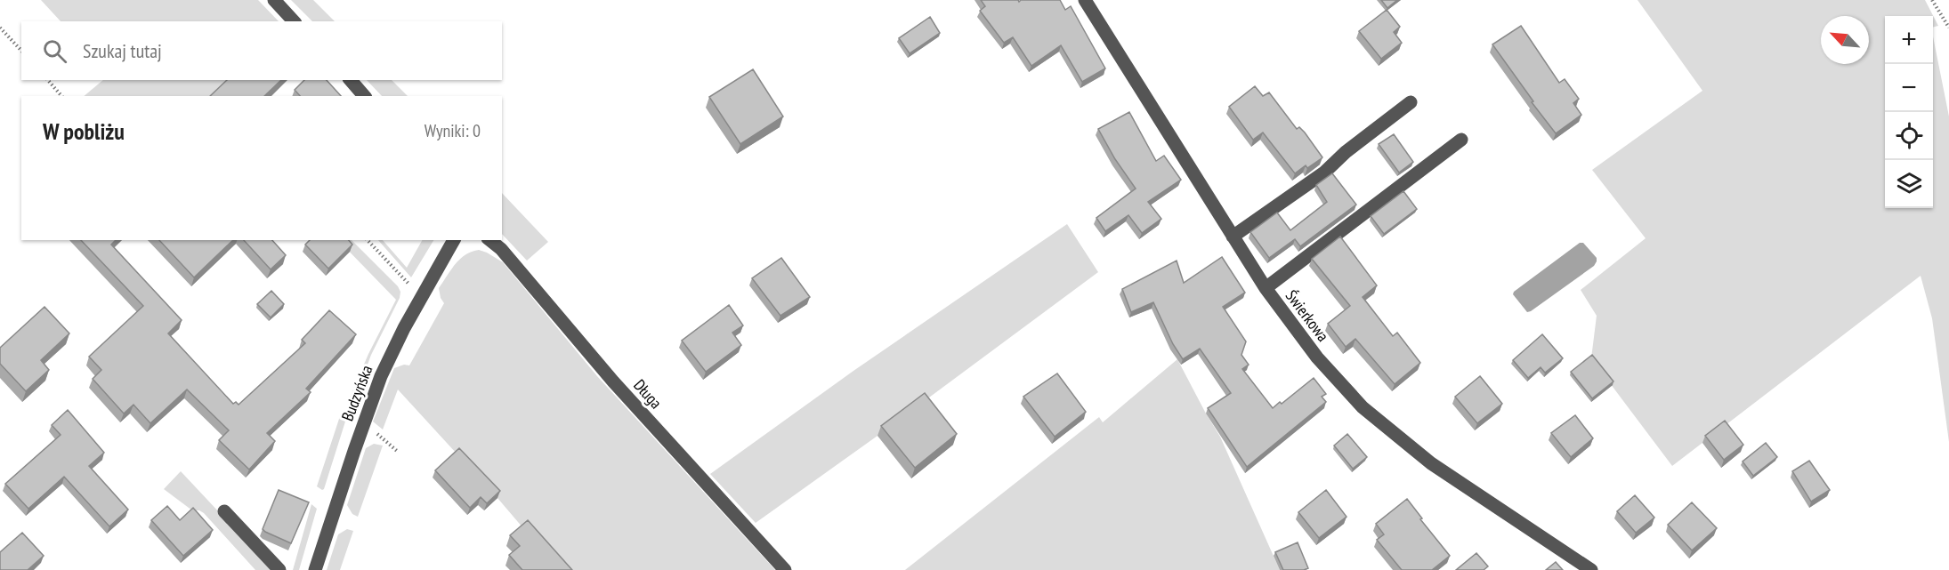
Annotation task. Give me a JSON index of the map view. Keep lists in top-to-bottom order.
{
  "streets": {
    "street": ["Świerkowa", "Budzyńska", "Długa"]
  },
  "north": "top left",
  "page": {
    "map_buttons": ["+", "−"],
    "search": "Szukaj tutaj",
    "heading": ["W pobliżu", "Wyniki: 0"]
  }
}
